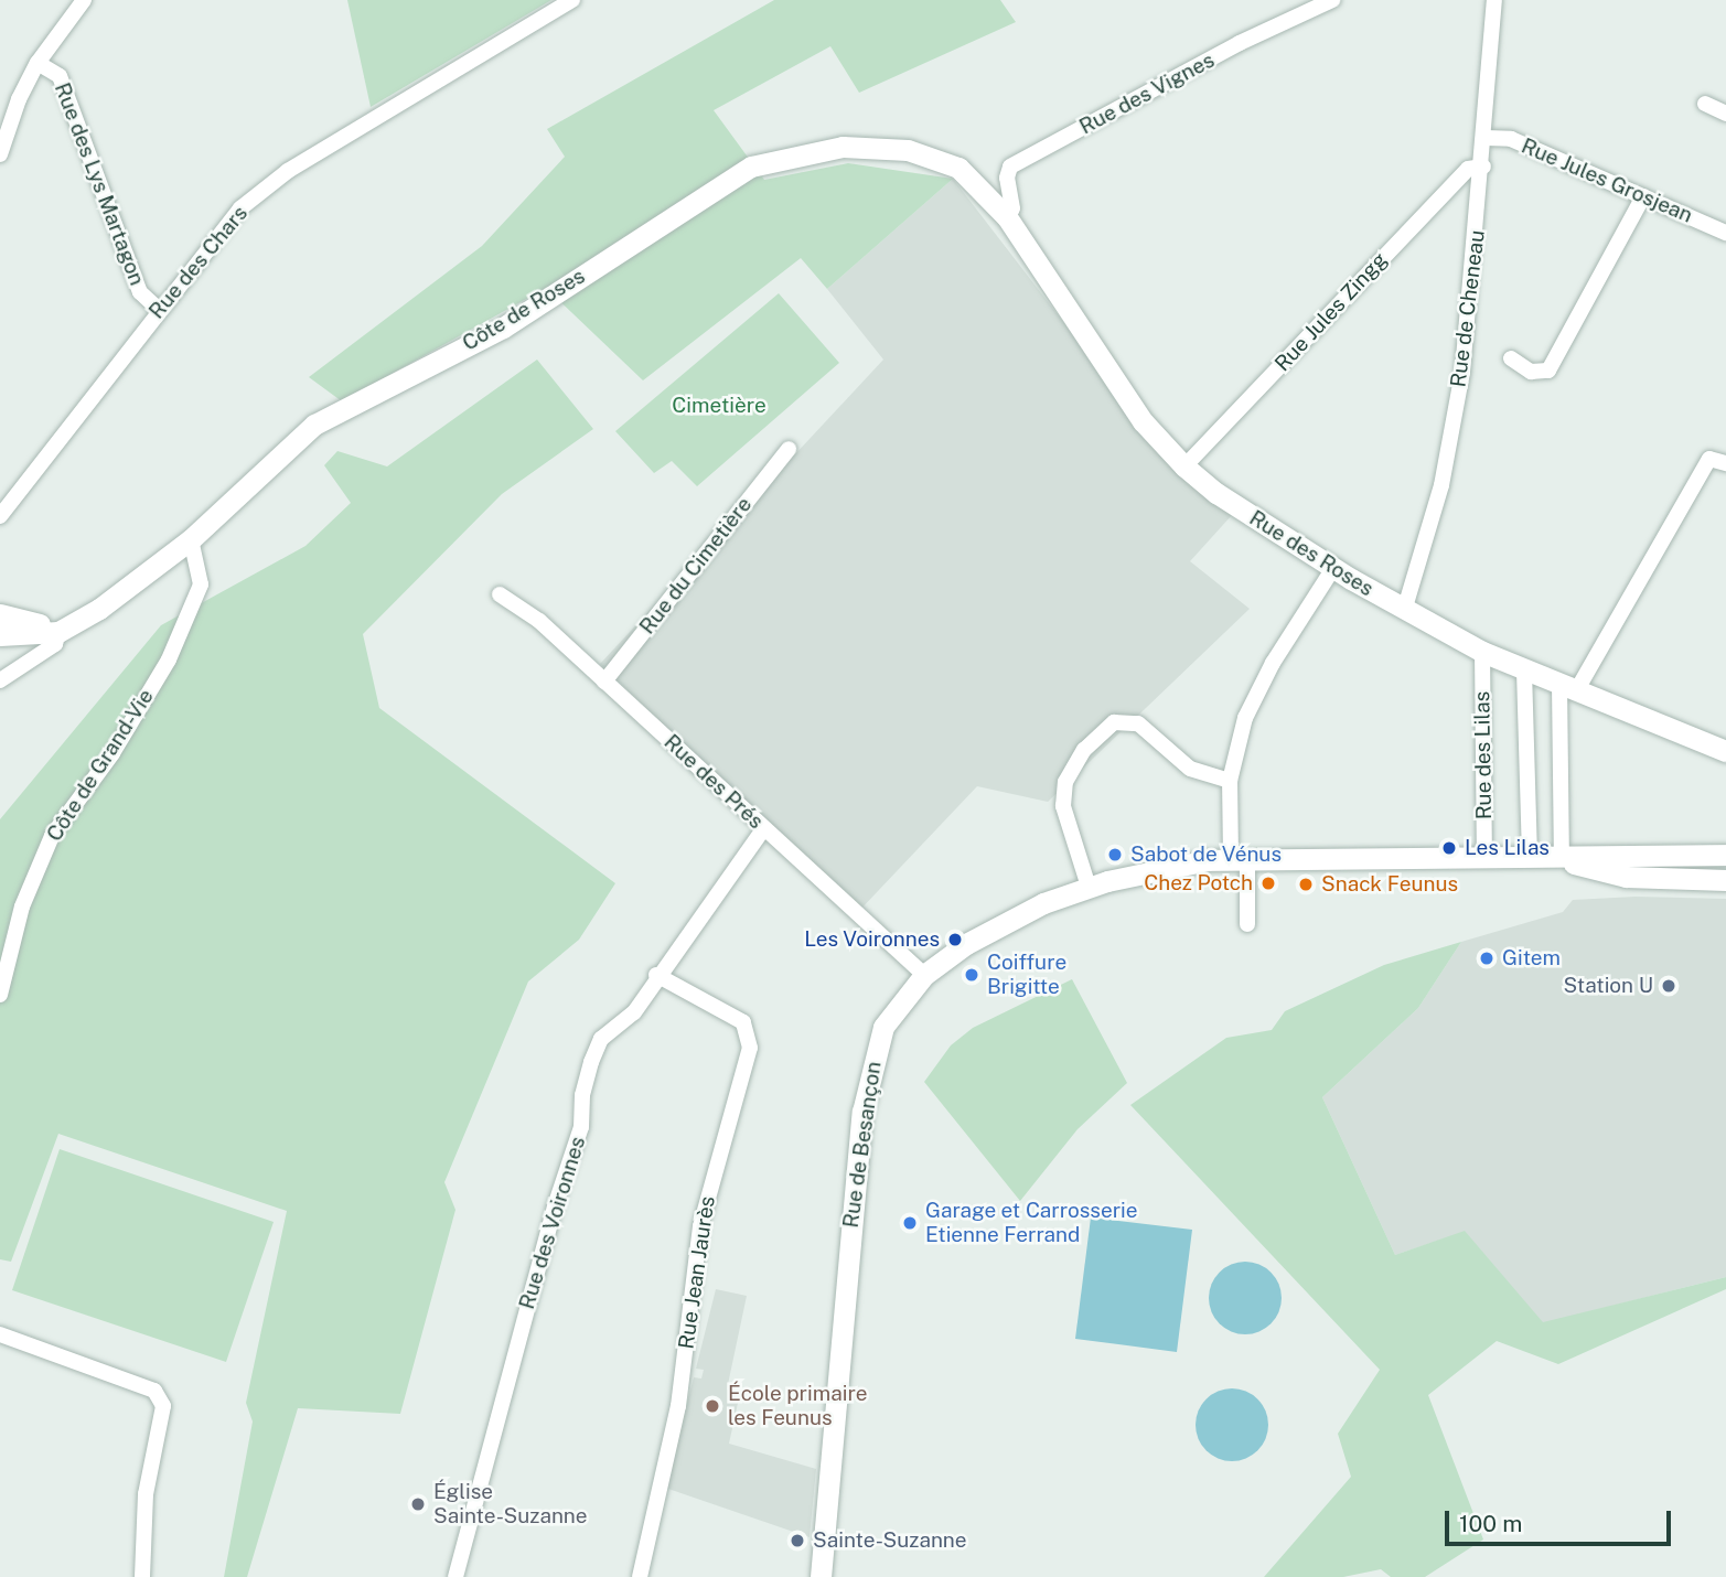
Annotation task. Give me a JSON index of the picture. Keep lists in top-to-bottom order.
{
  "streets": {
    "street": [
      "Rue des Vignes",
      "Rue Jules Grosjean",
      "Rue des Lys Martagon",
      "Rue des Chars",
      "Rue de Cheneau",
      "Côte de Roses",
      "Rue Jules Zingg",
      "Rue des Roses",
      "Rue du Cimetière",
      "Rue des Lilas",
      "Côte de Grand-Vie",
      "Rue des Prés",
      "Rue de Besançon",
      "Rue des Voironnes",
      "Rue Jean Jaurès"
    ]
  },
  "crossings": [
    ["Rue des Vignes", "Côte de Roses"],
    ["Rue des Vignes", "Rue des Roses"],
    ["Rue Jules Grosjean", "Rue de Cheneau"],
    ["Rue des Lys Martagon", "Rue des Chars"],
    ["Rue de Cheneau", "Rue Jules Zingg"],
    ["Rue de Cheneau", "Rue des Roses"],
    ["Côte de Roses", "Rue des Roses"],
    ["Côte de Roses", "Côte de Grand-Vie"],
    ["Rue Jules Zingg", "Rue des Roses"],
    ["Rue des Roses", "Rue des Lilas"],
    ["Rue du Cimetière", "Rue des Prés"],
    ["Rue des Lilas", "Rue de Besançon"],
    ["Rue des Prés", "Rue de Besançon"],
    ["Rue des Prés", "Rue des Voironnes"],
    ["Rue des Voironnes", "Rue Jean Jaurès"]
  ],
  "parks": ["Cimetière"],
  "places": [
    "Les Lilas",
    "Sabot de Vénus",
    "Chez Potch",
    "Snack Feunus",
    "Les Voironnes",
    "Gitem",
    "Coiffure Brigitte",
    "Station U",
    "Garage et Carrosserie Etienne Ferrand",
    "École primaire les Feunus",
    "Église Sainte-Suzanne",
    "Sainte-Suzanne"
  ],
  "scale_bar": "100 m"
}
